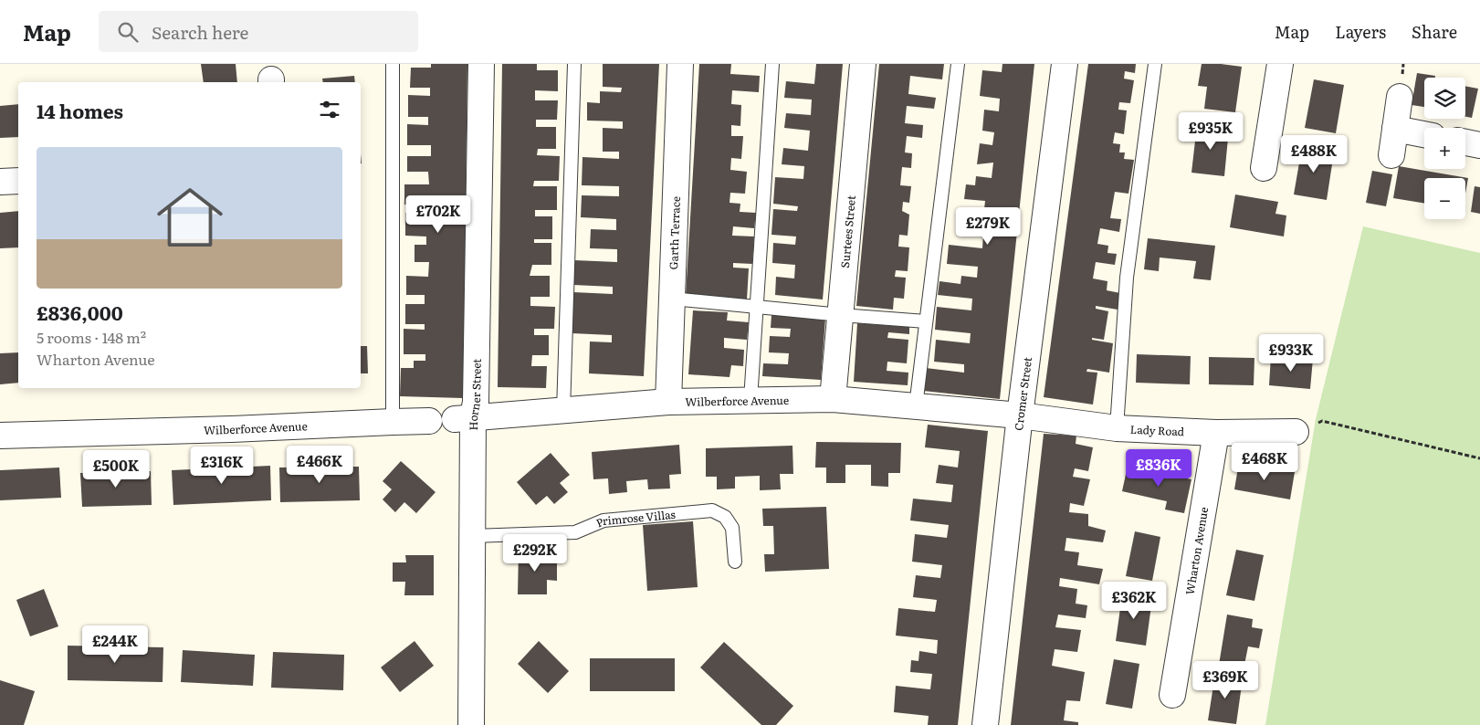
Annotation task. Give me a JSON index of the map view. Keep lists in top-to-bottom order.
{
  "streets": {
    "street": [
      "Surtees Street",
      "Garth Terrace",
      "Horner Street",
      "Cromer Street",
      "Wilberforce Avenue",
      "Lady Road",
      "Wharton Avenue"
    ],
    "lane": ["Primrose Villas"]
  },
  "crossings": [
    ["Surtees Street", "Wilberforce Avenue"],
    ["Garth Terrace", "Wilberforce Avenue"],
    ["Horner Street", "Wilberforce Avenue"],
    ["Horner Street", "Primrose Villas"],
    ["Cromer Street", "Wilberforce Avenue"],
    ["Cromer Street", "Lady Road"],
    ["Wilberforce Avenue", "Lady Road"],
    ["Lady Road", "Wharton Avenue"]
  ],
  "page": {
    "header": "Map",
    "search": "Search here",
    "nav": ["Map", "Layers", "Share"],
    "map_buttons": ["+", "−"],
    "heading": "14 homes",
    "price": [
      "£935K",
      "£488K",
      "£702K",
      "£279K",
      "£933K",
      "£468K",
      "£466K",
      "£316K",
      "£836K",
      "£500K",
      "£292K",
      "£362K",
      "£244K",
      "£369K"
    ],
    "list": [
      {
        "name": "£836,000",
        "note": "5 rooms · 148 m² · Wharton Avenue"
      }
    ]
  }
}
